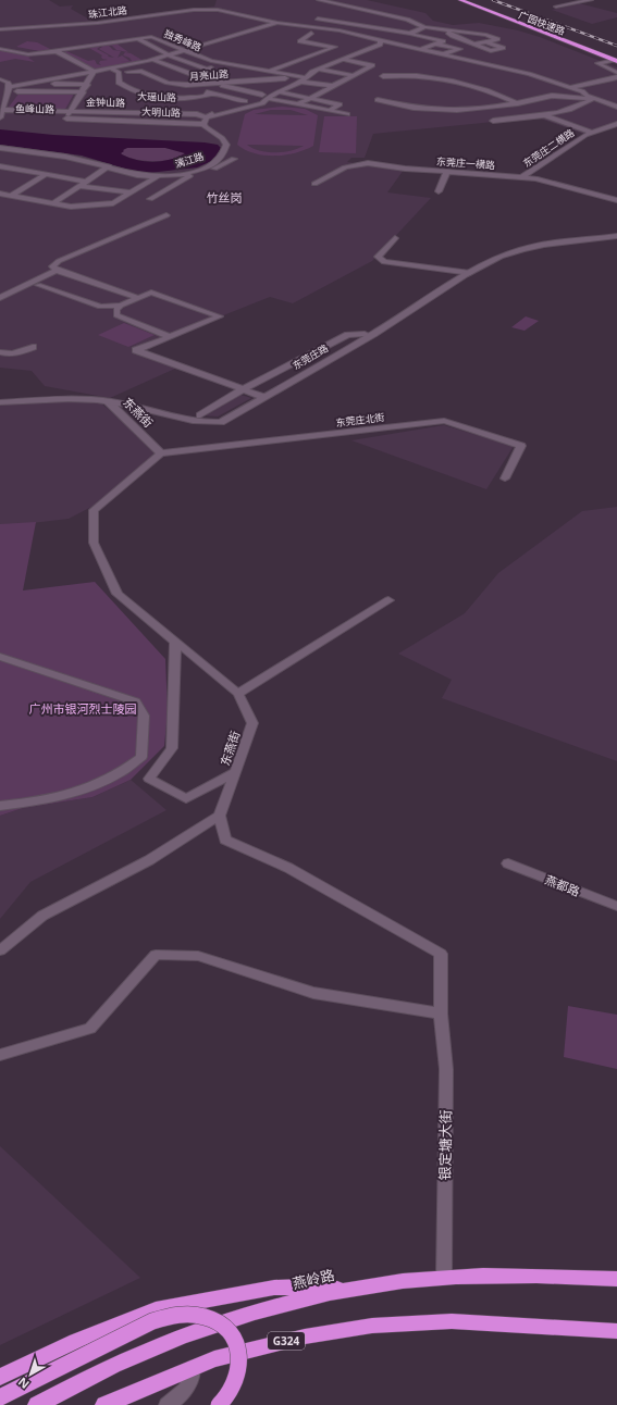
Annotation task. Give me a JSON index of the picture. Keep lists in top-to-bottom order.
{
  "streets": {
    "highway": ["广园快速路", "燕岭路", "G324"],
    "street": [
      "珠江北路",
      "独秀峰路",
      "月亮山路",
      "金钟山路",
      "鱼峰山路",
      "大明山路",
      "东莞庄二横路",
      "漓江路",
      "东莞庄一横路",
      "东莞庄路",
      "东燕街",
      "东莞庄北街",
      "燕都路",
      "银定塘大街"
    ]
  },
  "crossings": [
    ["独秀峰路", "月亮山路"],
    ["金钟山路", "鱼峰山路"],
    ["鱼峰山路", "大明山路"],
    ["大明山路", "漓江路"],
    ["东莞庄二横路", "东莞庄一横路"],
    ["东莞庄路", "东燕街"],
    ["东燕街", "东莞庄北街"],
    ["银定塘大街", "燕岭路"]
  ],
  "districts": ["竹丝岗"],
  "parks": ["广州市银河烈士陵园"],
  "north": "bottom left"
}
